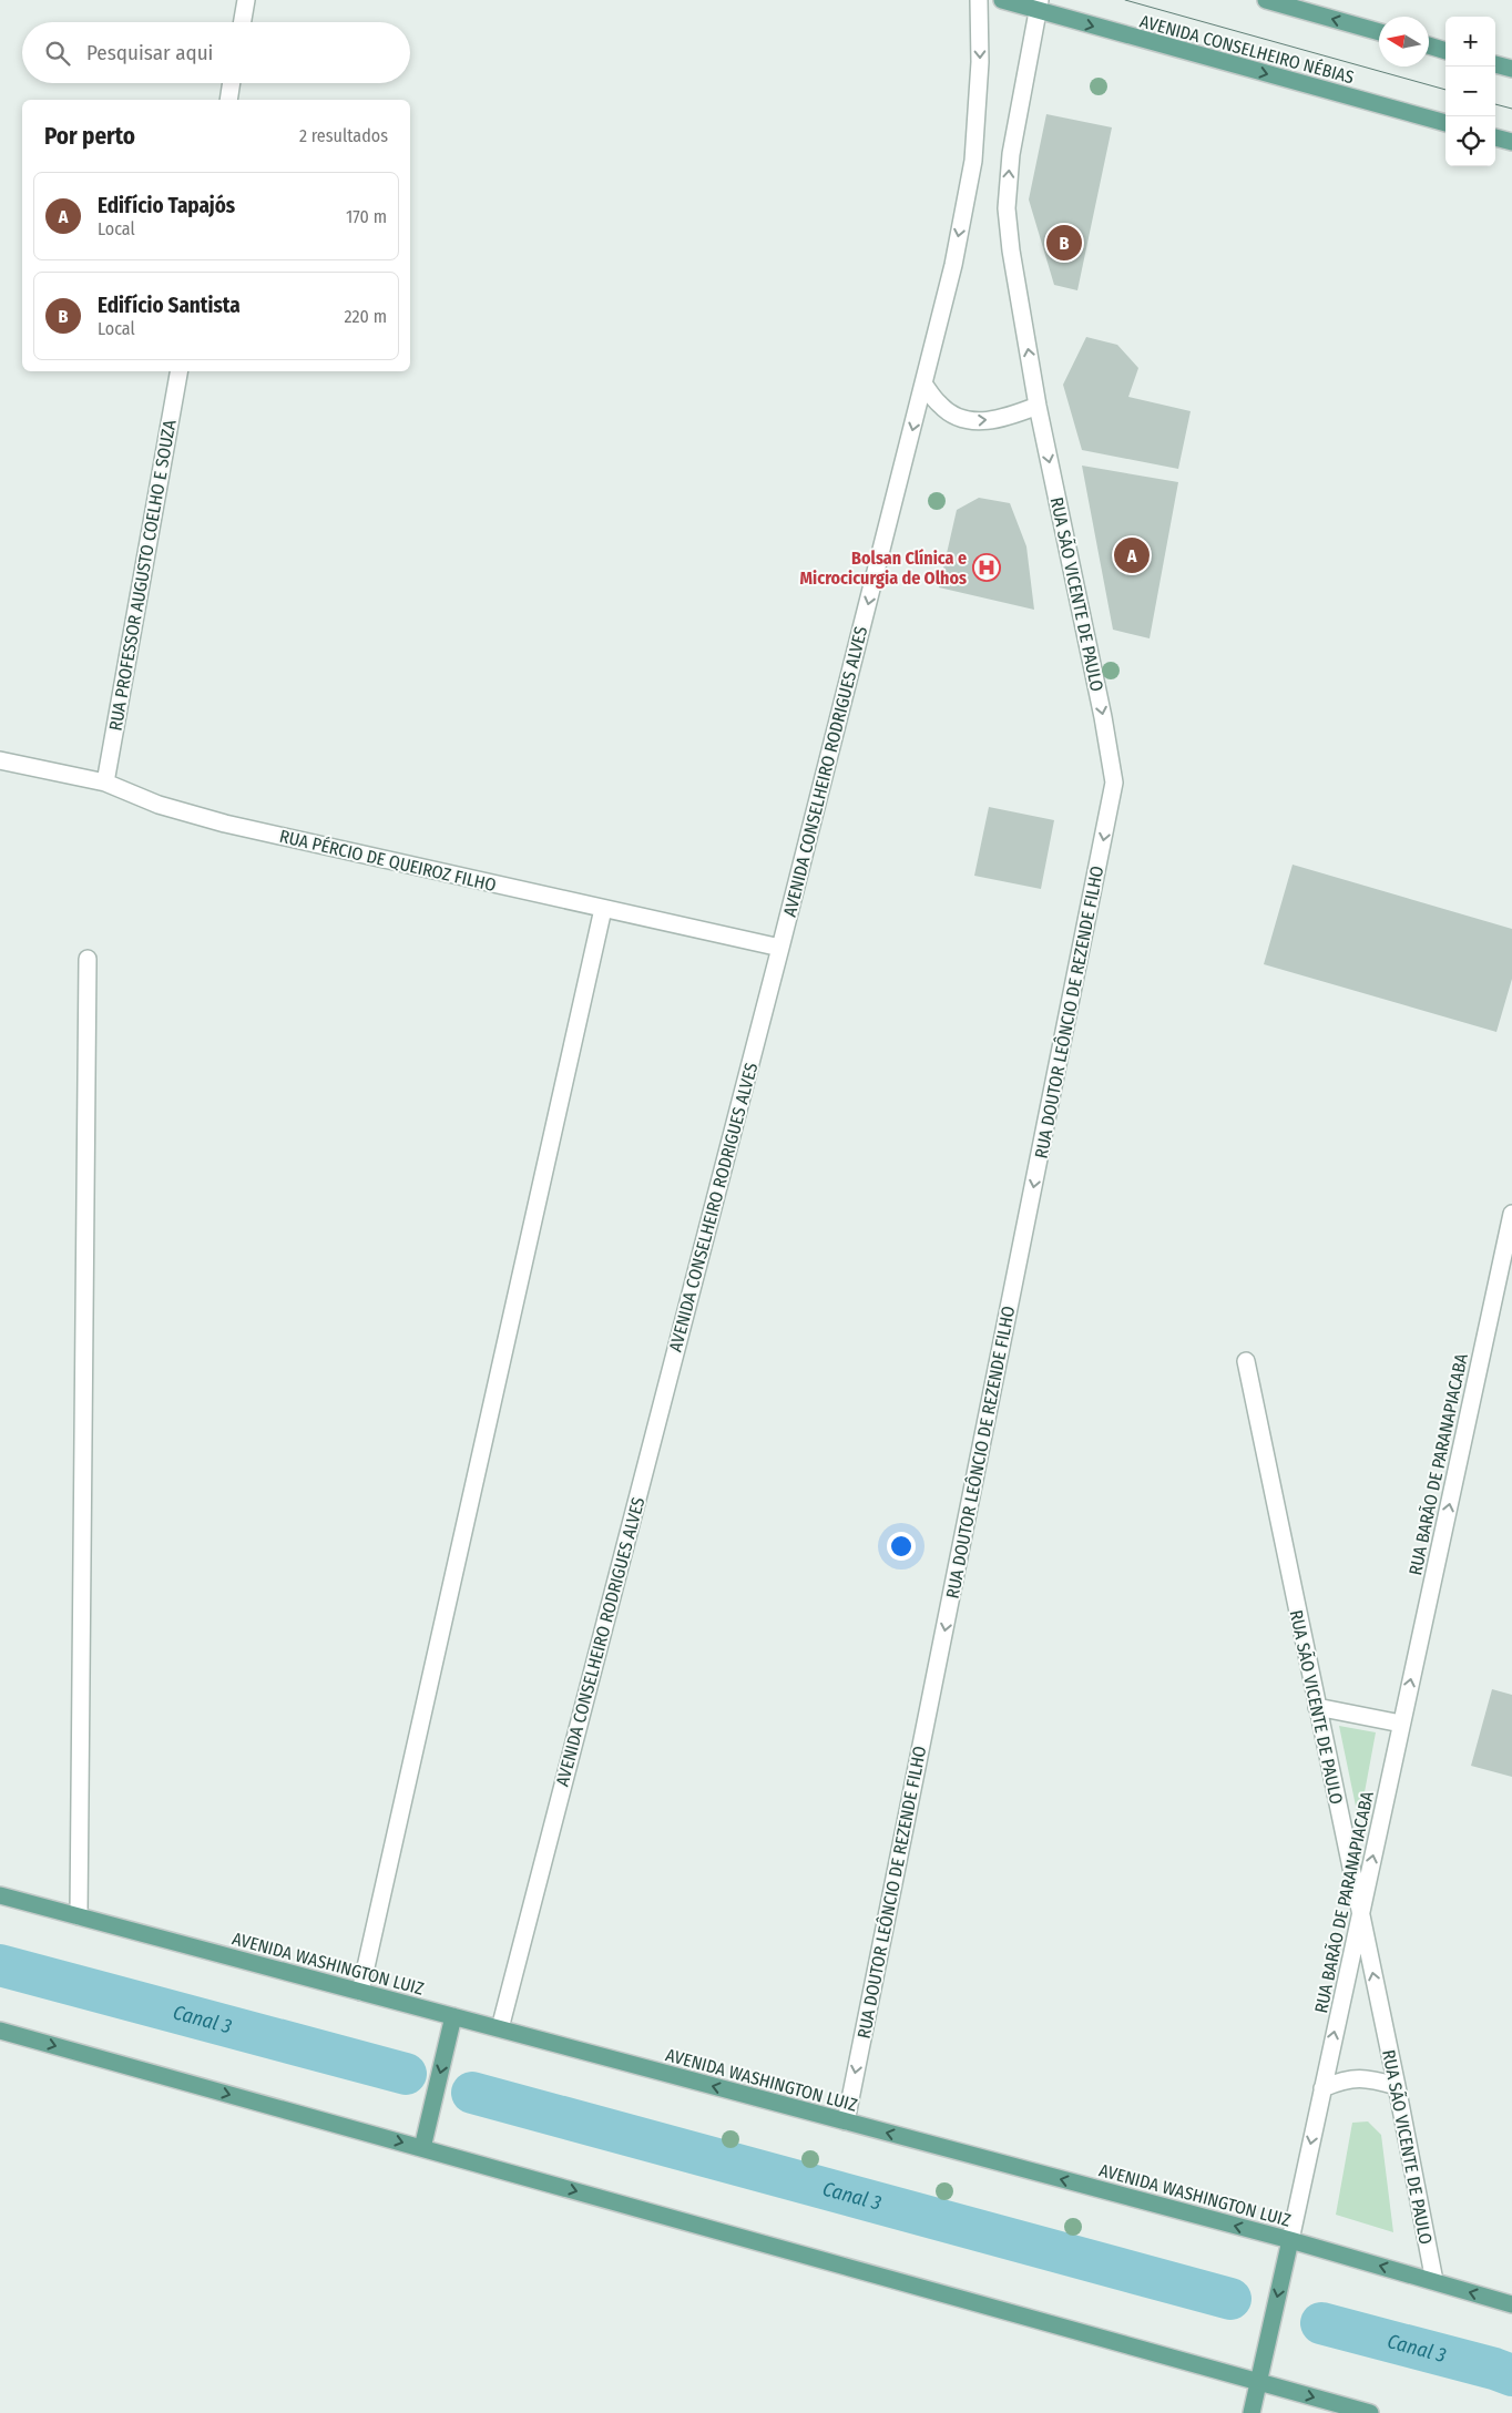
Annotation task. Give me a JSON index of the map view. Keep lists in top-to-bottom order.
{
  "streets": {
    "main road": ["AVENIDA CONSELHEIRO NÉBIAS", "RUA BARÃO DE PARANAPIACABA", "AVENIDA WASHINGTON LUIZ"],
    "street": [
      "RUA PROFESSOR AUGUSTO COELHO E SOUZA",
      "RUA SÃO VICENTE DE PAULO",
      "AVENIDA CONSELHEIRO RODRIGUES ALVES",
      "RUA PÉRCIO DE QUEIROZ FILHO",
      "RUA DOUTOR LEÔNCIO DE REZENDE FILHO"
    ]
  },
  "crossings": [
    ["RUA PROFESSOR AUGUSTO COELHO E SOUZA", "RUA PÉRCIO DE QUEIROZ FILHO"],
    ["RUA SÃO VICENTE DE PAULO", "RUA DOUTOR LEÔNCIO DE REZENDE FILHO"],
    ["RUA SÃO VICENTE DE PAULO", "RUA BARÃO DE PARANAPIACABA"],
    ["RUA SÃO VICENTE DE PAULO", "AVENIDA WASHINGTON LUIZ"],
    ["AVENIDA CONSELHEIRO RODRIGUES ALVES", "RUA PÉRCIO DE QUEIROZ FILHO"],
    ["AVENIDA CONSELHEIRO RODRIGUES ALVES", "AVENIDA WASHINGTON LUIZ"],
    ["RUA DOUTOR LEÔNCIO DE REZENDE FILHO", "AVENIDA WASHINGTON LUIZ"],
    ["RUA BARÃO DE PARANAPIACABA", "AVENIDA WASHINGTON LUIZ"]
  ],
  "one_way": ["RUA DOUTOR LEÔNCIO DE REZENDE FILHO"],
  "water": ["Canal 3"],
  "places": {
    "hospital": ["Bolsan Clínica e Microcicurgia de Olhos"]
  },
  "north": "left",
  "page": {
    "map_buttons": ["+", "−"],
    "search": "Pesquisar aqui",
    "heading": ["Por perto", "2 resultados"],
    "list": [
      {
        "mark": "A",
        "name": "Edifício Tapajós",
        "note": "Local",
        "value": "170 m"
      },
      {
        "mark": "B",
        "name": "Edifício Santista",
        "note": "Local",
        "value": "220 m"
      }
    ],
    "pins": ["B", "A"]
  }
}
